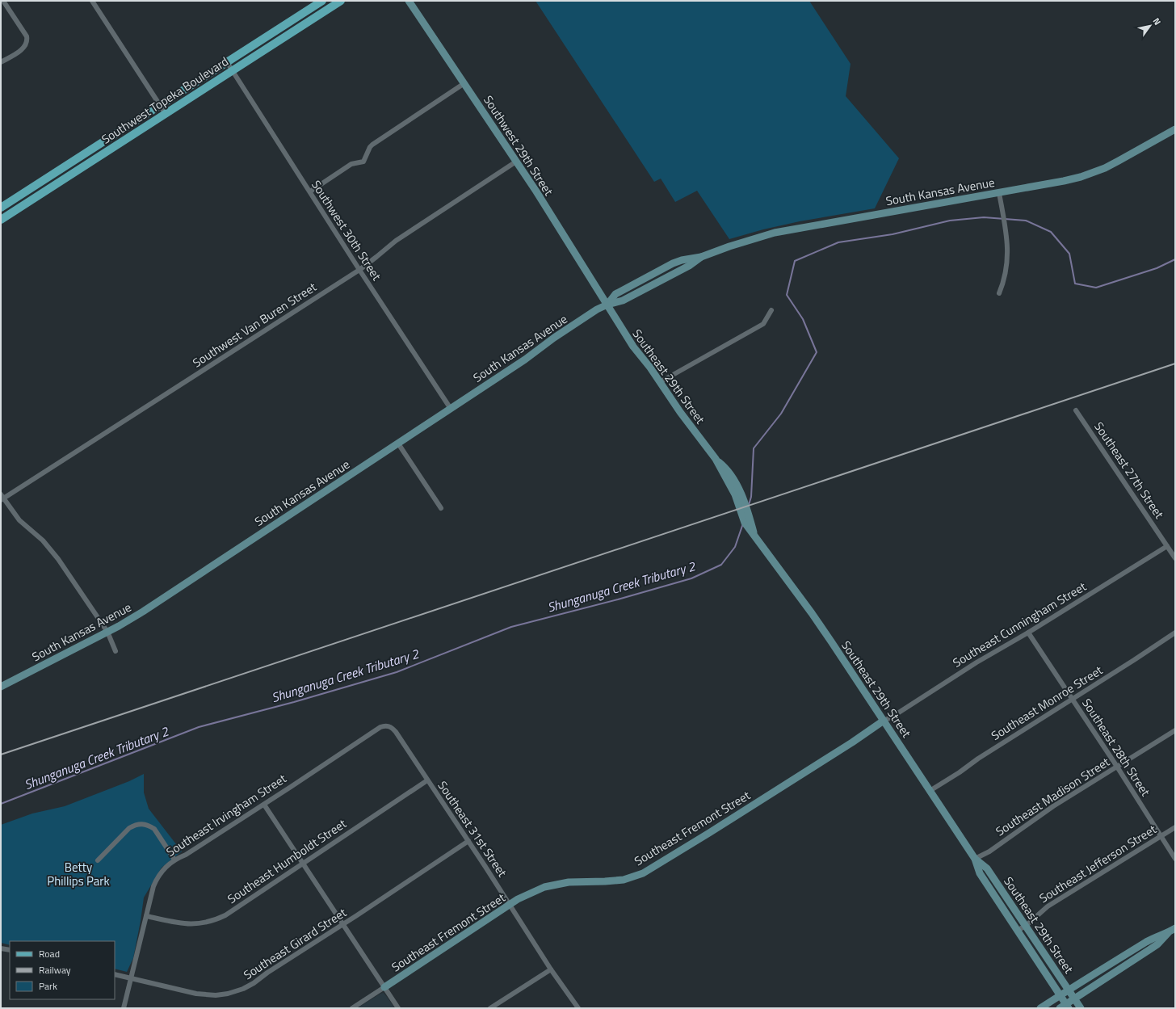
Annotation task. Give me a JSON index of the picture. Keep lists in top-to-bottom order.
{
  "streets": {
    "main road": [
      "Southwest Topeka Boulevard",
      "Southwest 29th Street",
      "South Kansas Avenue",
      "Southeast 29th Street",
      "Southeast Fremont Street"
    ],
    "street": [
      "Southwest 30th Street",
      "Southwest Van Buren Street",
      "Southeast 27th Street",
      "Southeast Cunningham Street",
      "Southeast Monroe Street",
      "Southeast 28th Street",
      "Southeast Madison Street",
      "Southeast Irvingham Street",
      "Southeast 31st Street",
      "Southeast Humboldt Street",
      "Southeast Jefferson Street",
      "Southeast Girard Street"
    ]
  },
  "crossings": [
    ["Southwest Topeka Boulevard", "Southwest 30th Street"],
    ["Southwest 29th Street", "South Kansas Avenue"],
    ["Southwest 29th Street", "Southwest Van Buren Street"],
    ["Southwest 29th Street", "Southeast 29th Street"],
    ["South Kansas Avenue", "Southwest 30th Street"],
    ["South Kansas Avenue", "Southeast 29th Street"],
    ["Southwest 30th Street", "Southwest Van Buren Street"],
    ["Southeast 29th Street", "Southeast Cunningham Street"],
    ["Southeast 29th Street", "Southeast Monroe Street"],
    ["Southeast 29th Street", "Southeast Madison Street"],
    ["Southeast 29th Street", "Southeast Fremont Street"],
    ["Southeast 29th Street", "Southeast Jefferson Street"],
    ["Southeast 27th Street", "Southeast Cunningham Street"],
    ["Southeast Cunningham Street", "Southeast 28th Street"],
    ["Southeast Cunningham Street", "Southeast Fremont Street"],
    ["Southeast Monroe Street", "Southeast 28th Street"],
    ["Southeast 28th Street", "Southeast Madison Street"],
    ["Southeast 28th Street", "Southeast Jefferson Street"],
    ["Southeast Irvingham Street", "Southeast 31st Street"],
    ["Southeast Irvingham Street", "Southeast Humboldt Street"],
    ["Southeast Irvingham Street", "Southeast Girard Street"],
    ["Southeast Fremont Street", "Southeast 31st Street"],
    ["Southeast 31st Street", "Southeast Humboldt Street"],
    ["Southeast 31st Street", "Southeast Girard Street"]
  ],
  "water": ["Shunganuga Creek Tributary 2"],
  "parks": ["Betty Phillips Park"],
  "legend": ["Road", "Railway", "Park"],
  "north": "top right"
}
